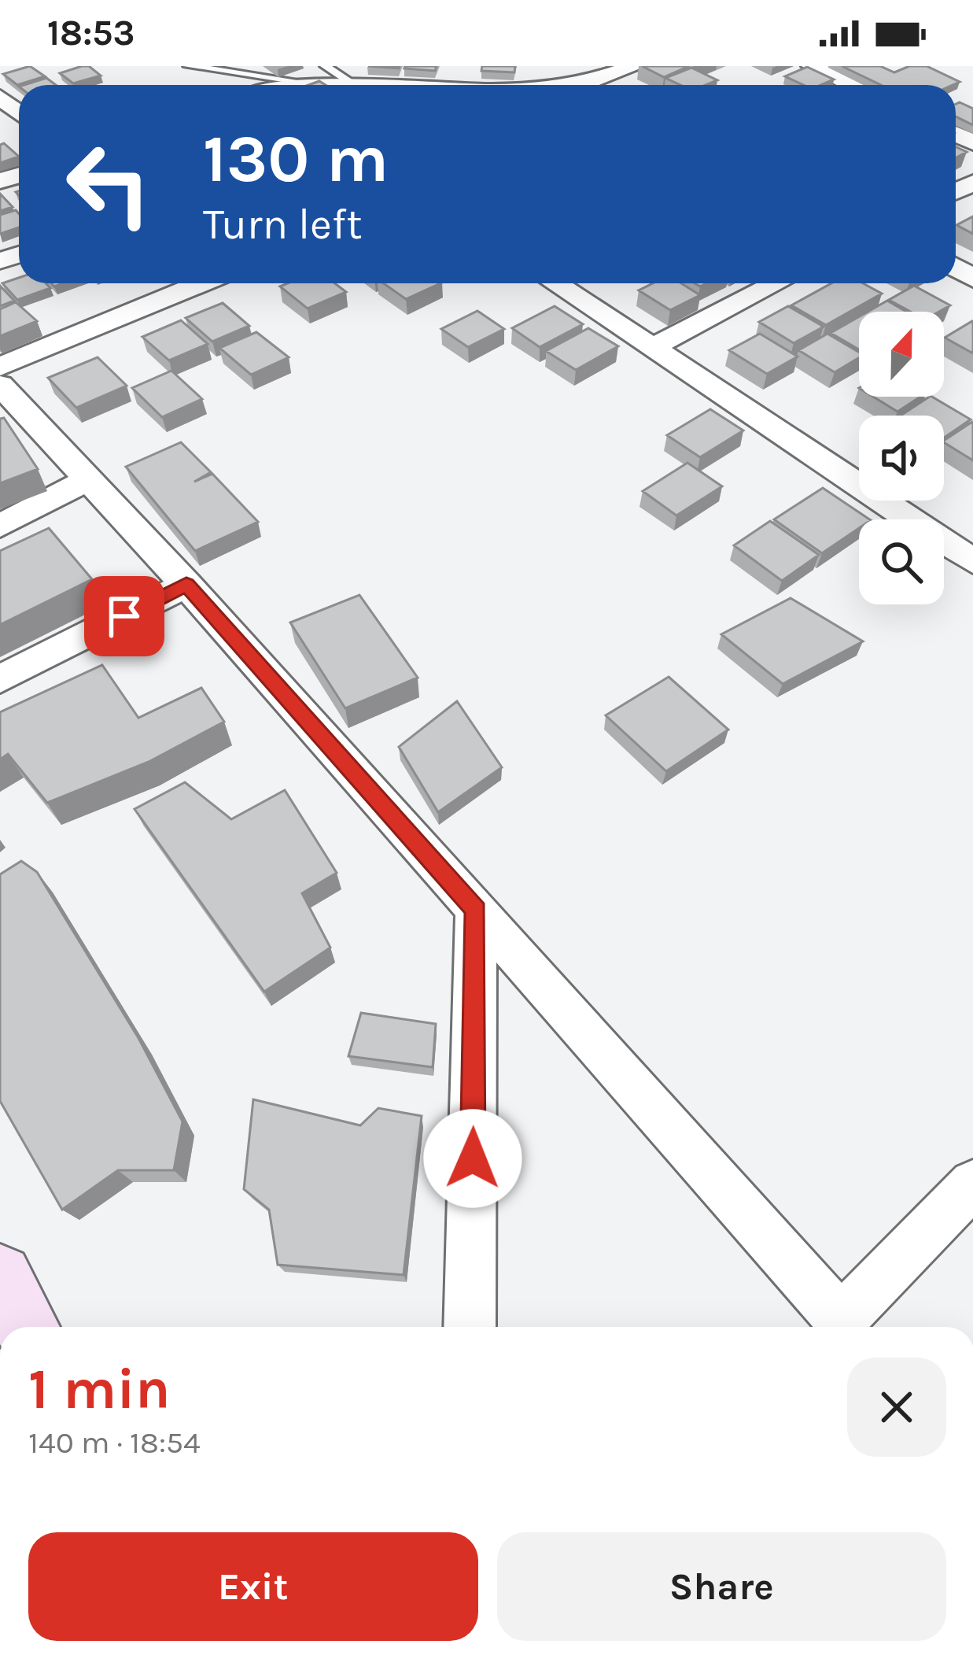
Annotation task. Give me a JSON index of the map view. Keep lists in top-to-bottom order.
{
  "north": "top",
  "page": {
    "status": "18:53",
    "turn": ["130 m", "Turn left"],
    "heading": ["1 min", "140 m · 18:54"],
    "buttons": ["Exit", "Share"]
  }
}
